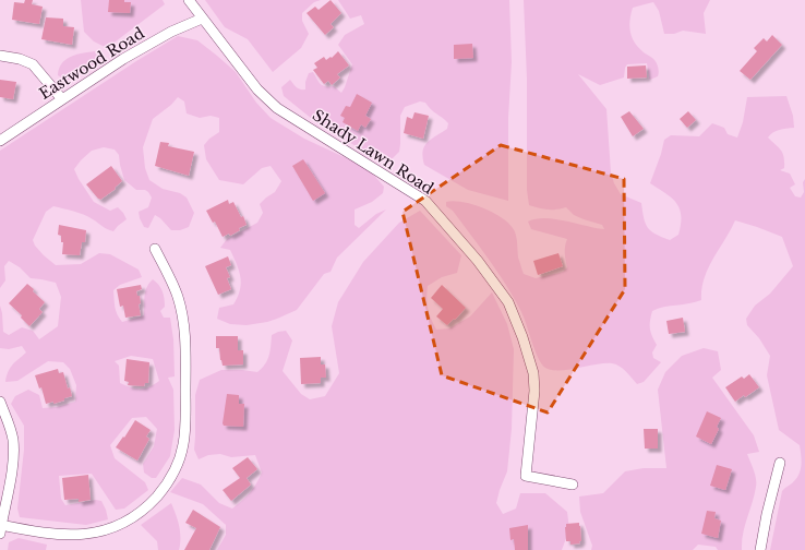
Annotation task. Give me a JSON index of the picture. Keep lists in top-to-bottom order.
{
  "streets": {
    "street": ["Eastwood Road", "Shady Lawn Road"]
  },
  "crossings": [
    ["Eastwood Road", "Shady Lawn Road"]
  ]
}
